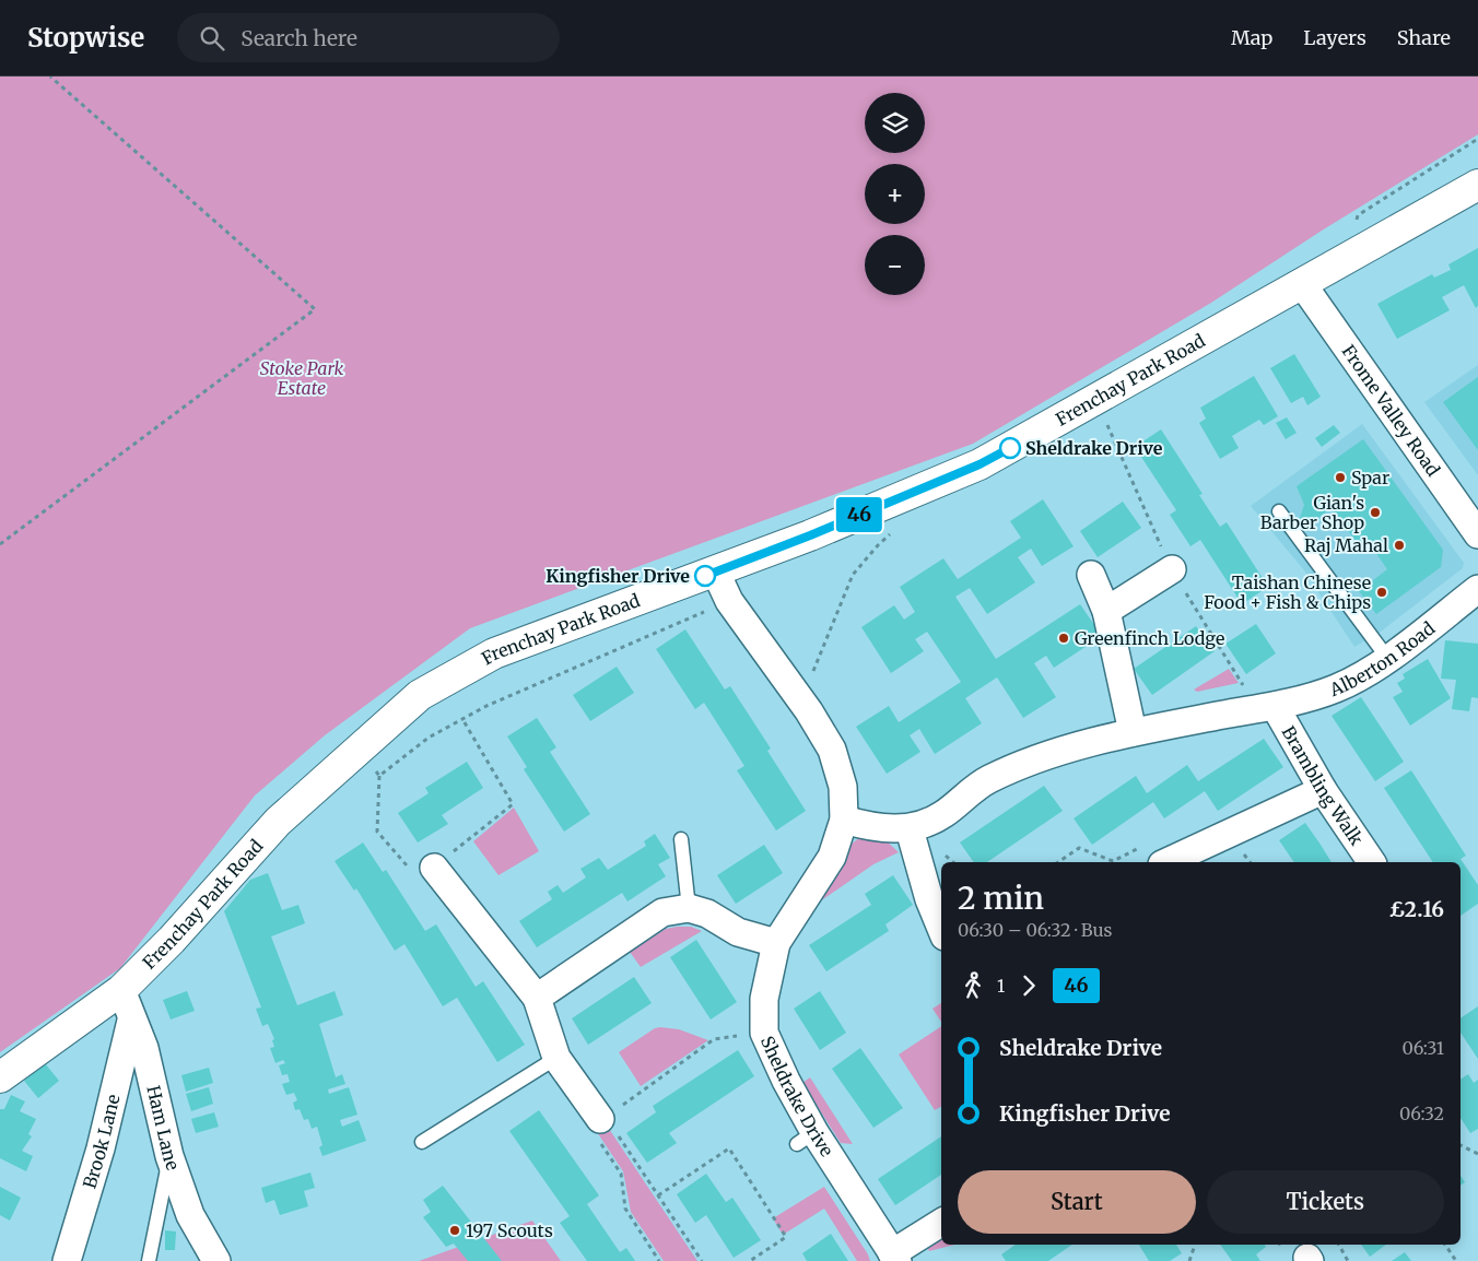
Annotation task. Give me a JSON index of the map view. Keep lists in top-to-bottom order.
{
  "streets": {
    "main road": ["Frenchay Park Road"],
    "street": [
      "Frome Valley Road",
      "Alberton Road",
      "Brambling Walk",
      "Sheldrake Drive",
      "Ham Lane",
      "Brook Lane"
    ]
  },
  "crossings": [
    ["Frenchay Park Road", "Frome Valley Road"],
    ["Frenchay Park Road", "Sheldrake Drive"],
    ["Frenchay Park Road", "Ham Lane"],
    ["Alberton Road", "Brambling Walk"],
    ["Ham Lane", "Brook Lane"]
  ],
  "parks": ["Stoke Park Estate"],
  "places": [
    "Sheldrake Drive",
    "Spar",
    "Gian's Barber Shop",
    "Raj Mahal",
    "Kingfisher Drive",
    "Taishan Chinese Food + Fish & Chips",
    "Greenfinch Lodge",
    "197 Scouts"
  ],
  "lines": ["bus line 46"],
  "page": {
    "header": "Stopwise",
    "search": "Search here",
    "nav": ["Map", "Layers", "Share"],
    "on_map": "46",
    "map_buttons": ["+", "−"],
    "heading": ["2 min", "06:30 – 06:32 · Bus", "£2.16"],
    "legs": ["1", "46"],
    "list": [
      {
        "name": "Sheldrake Drive",
        "value": "06:31"
      },
      {
        "name": "Kingfisher Drive",
        "value": "06:32"
      }
    ],
    "buttons": ["Start", "Tickets"]
  }
}
